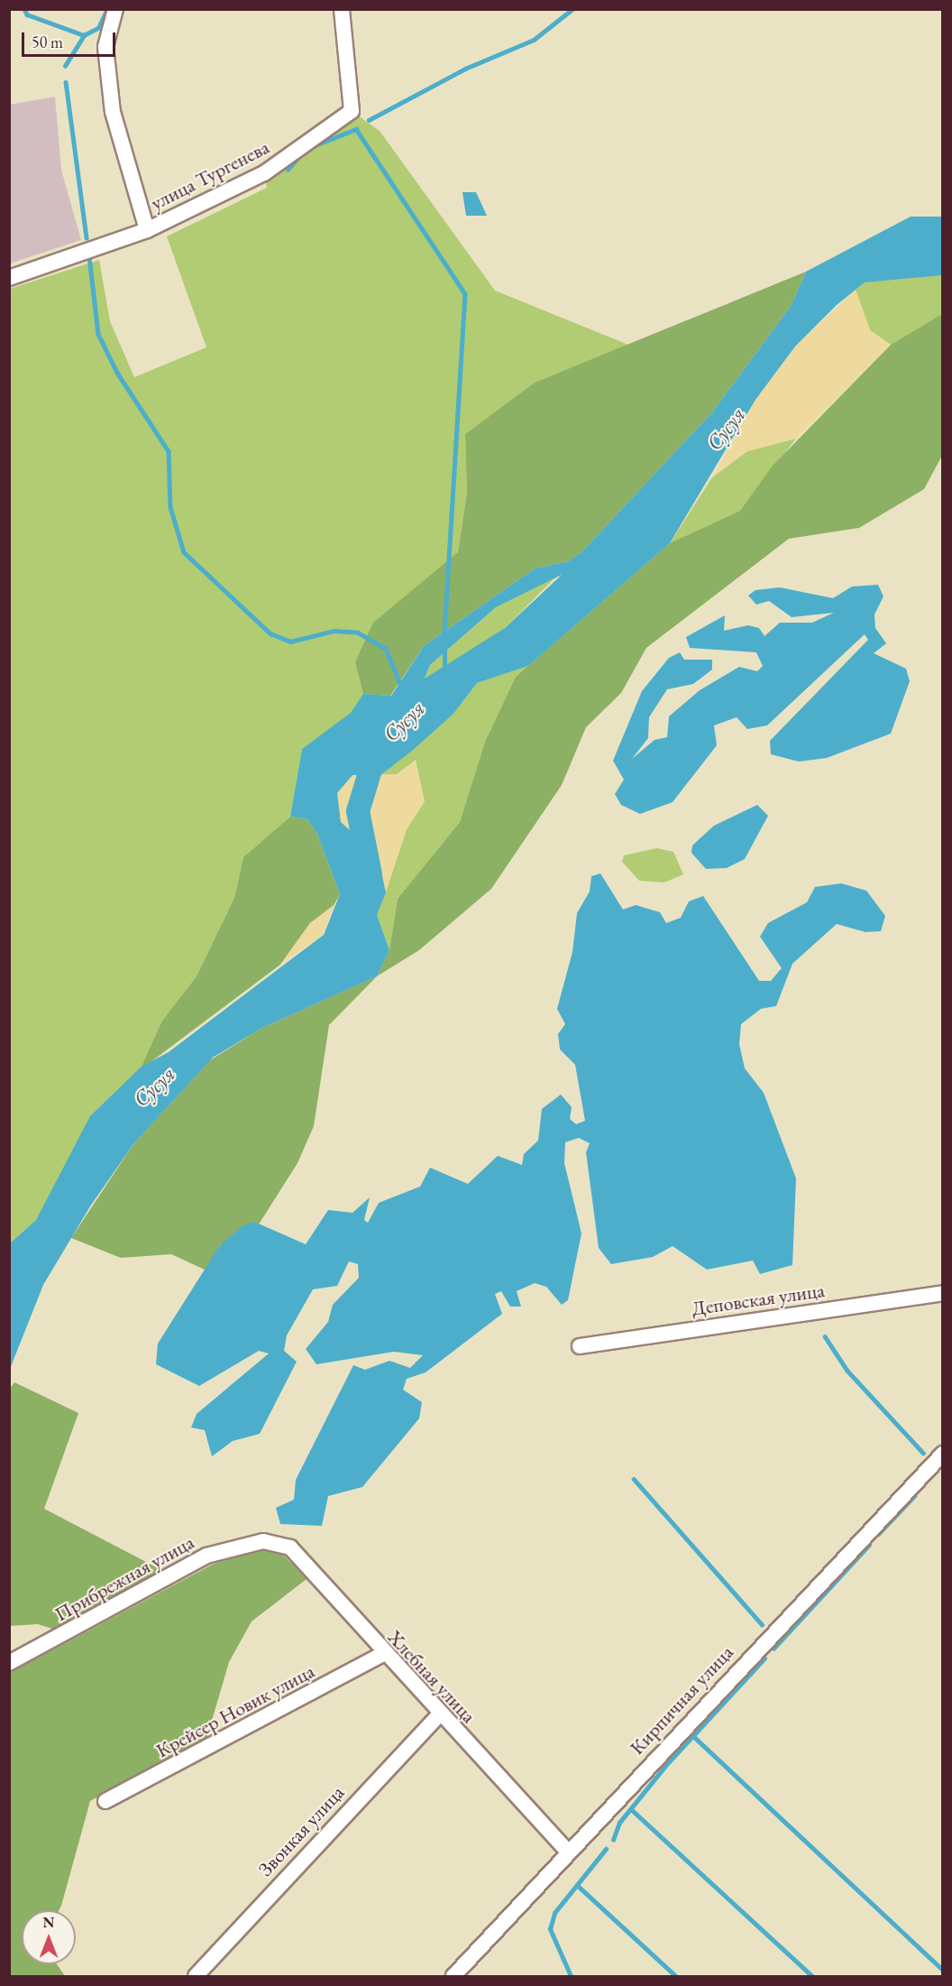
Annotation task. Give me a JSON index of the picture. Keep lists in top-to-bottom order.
{
  "streets": {
    "street": [
      "улица Тургенева",
      "Деповская улица",
      "Прибрежная улица",
      "Хлебная улица",
      "Кирпичная улица",
      "Крейсер Новик улица",
      "Звонкая улица"
    ]
  },
  "crossings": [
    ["Прибрежная улица", "Хлебная улица"],
    ["Хлебная улица", "Кирпичная улица"],
    ["Хлебная улица", "Крейсер Новик улица"],
    ["Хлебная улица", "Звонкая улица"]
  ],
  "water": ["Сусуя"],
  "scale_bar": "50 m",
  "north": "top"
}
